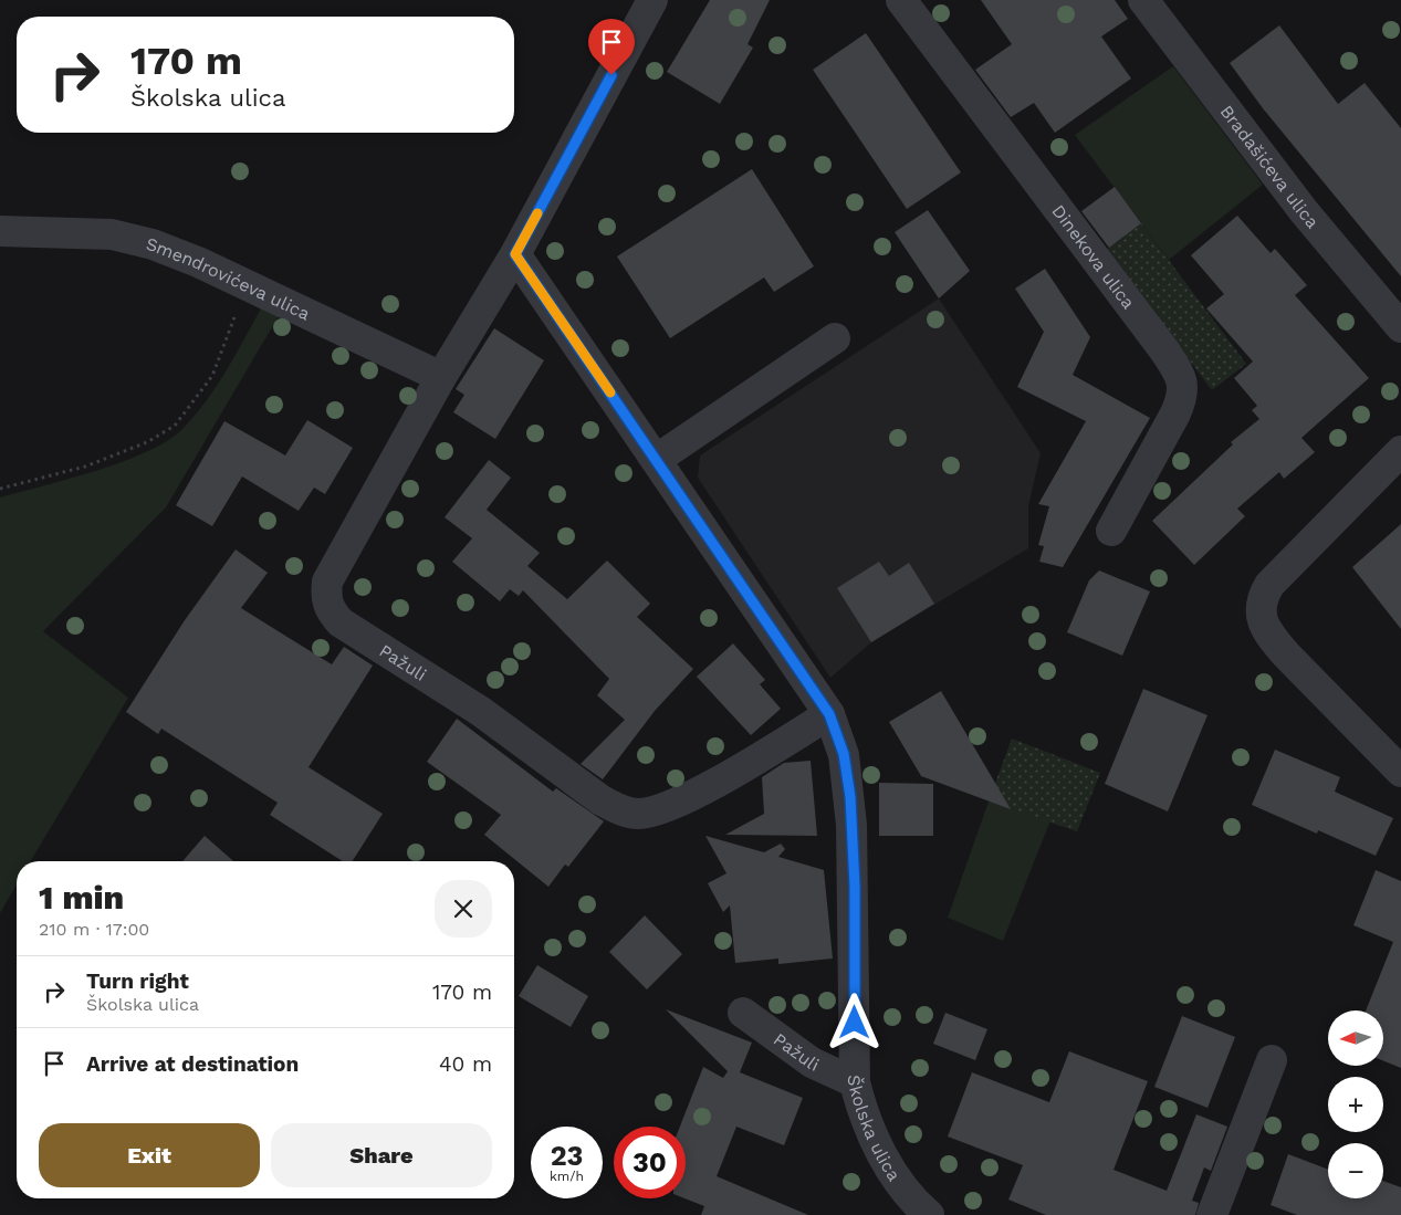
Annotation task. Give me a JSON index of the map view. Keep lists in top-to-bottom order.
{
  "streets": {
    "street": [
      "Bradašićeva ulica",
      "Dinekova ulica",
      "Smendrovićeva ulica",
      "Pažuli",
      "Školska ulica"
    ]
  },
  "crossings": [
    ["Smendrovićeva ulica", "Pažuli"],
    ["Pažuli", "Školska ulica"]
  ],
  "north": "left",
  "page": {
    "turn": ["170 m", "Školska ulica"],
    "heading": ["1 min", "210 m · 17:00"],
    "list": [
      {
        "name": "Turn right",
        "note": "Školska ulica",
        "value": "170 m"
      },
      {
        "name": "Arrive at destination",
        "value": "40 m"
      }
    ],
    "map_buttons": ["+", "−"],
    "buttons": ["Exit", "Share"],
    "speed": "23 km/h",
    "limit": "30"
  }
}
